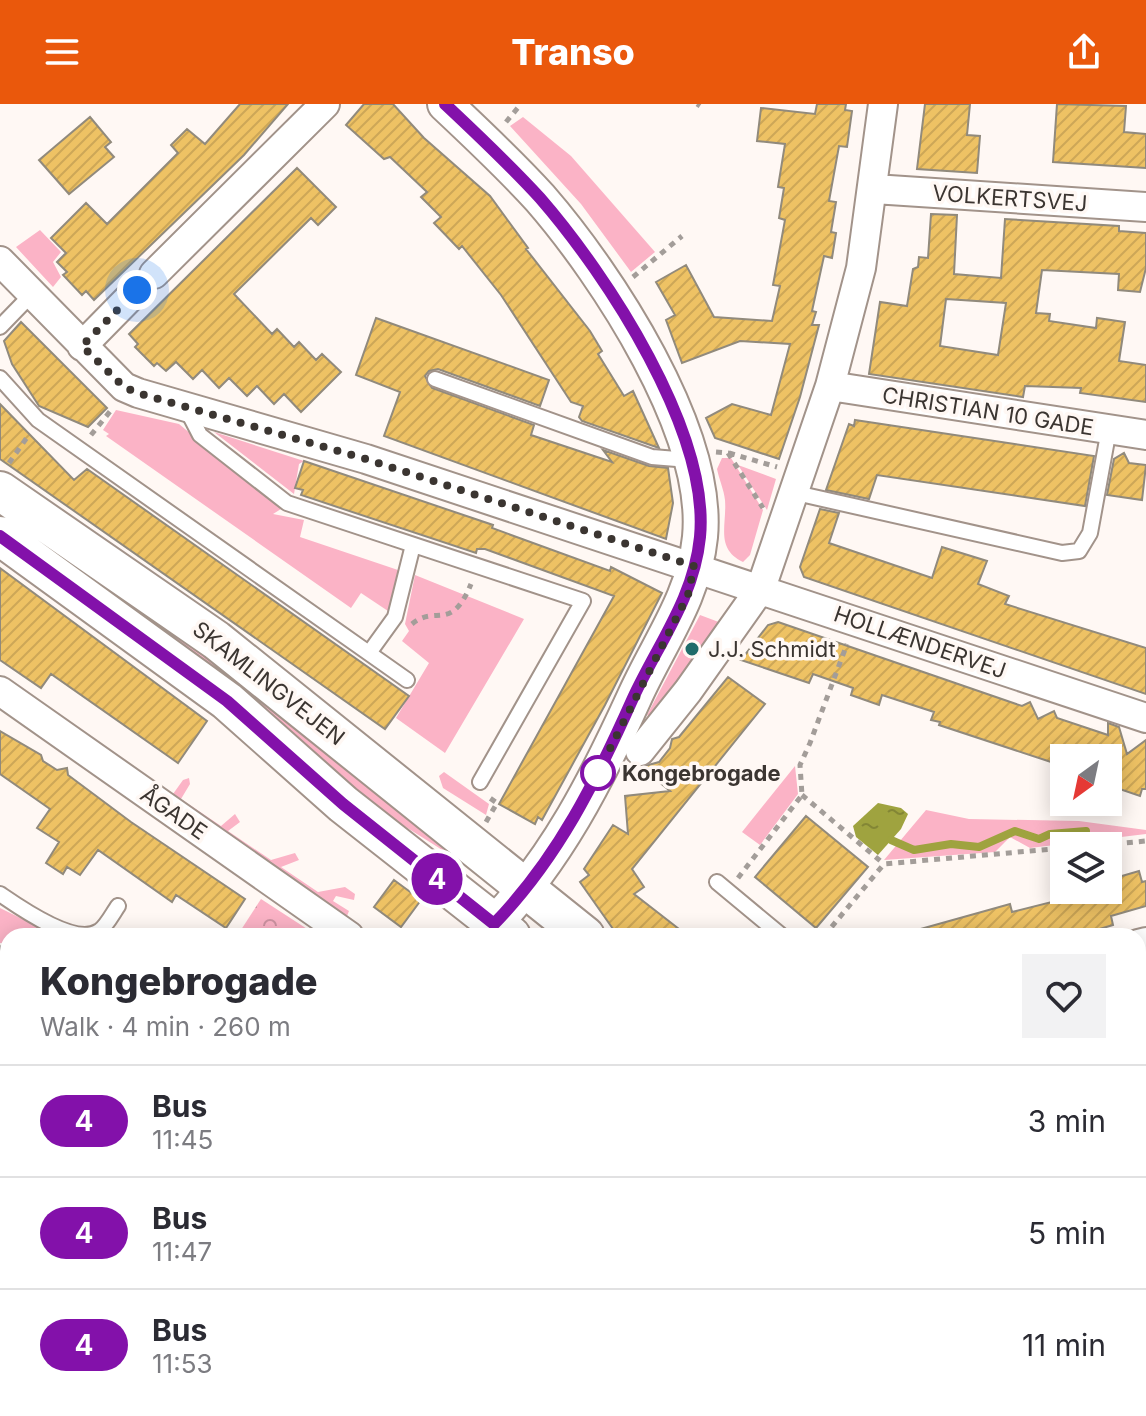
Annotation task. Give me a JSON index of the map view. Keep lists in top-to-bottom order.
{
  "streets": {
    "main road": ["SKAMLINGVEJEN"],
    "street": [
      "VOLKERTSVEJ",
      "CHRISTIAN 10 GADE",
      "HOLLÆNDERVEJ",
      "ÅGADE"
    ]
  },
  "places": ["J.J. Schmidt", "Kongebrogade"],
  "lines": ["bus line 4"],
  "north": "bottom left",
  "page": {
    "header": "Transo",
    "on_map": "4",
    "heading": ["Kongebrogade", "Walk · 4 min · 260 m"],
    "list": [
      {
        "mark": "4",
        "name": "Bus",
        "note": "11:45",
        "value": "3 min"
      },
      {
        "mark": "4",
        "name": "Bus",
        "note": "11:47",
        "value": "5 min"
      },
      {
        "mark": "4",
        "name": "Bus",
        "note": "11:53",
        "value": "11 min"
      }
    ]
  }
}
